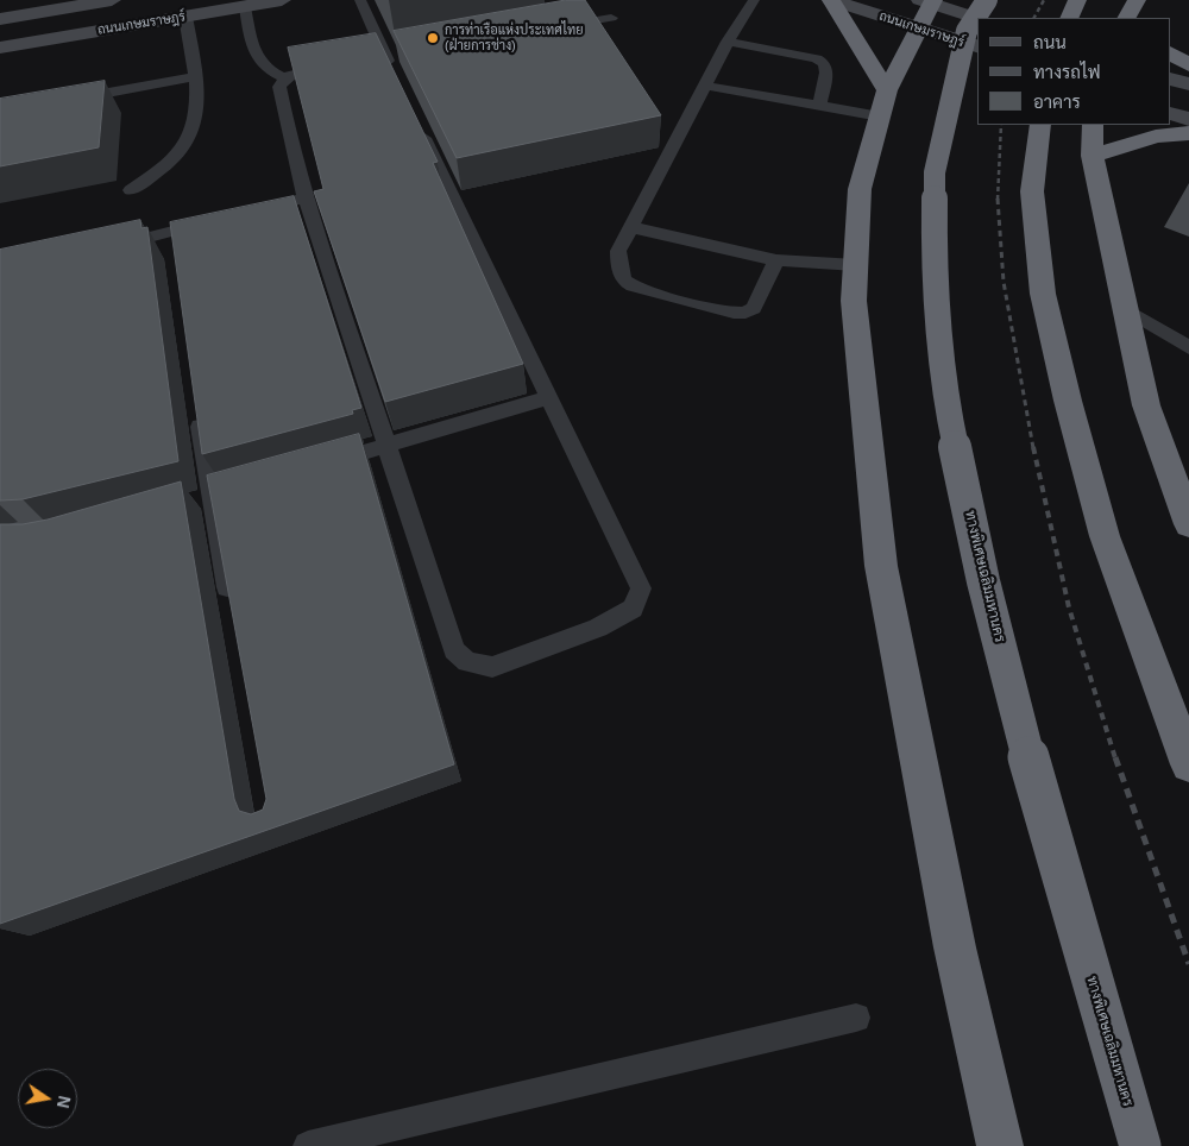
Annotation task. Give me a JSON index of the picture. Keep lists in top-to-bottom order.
{
  "streets": {
    "highway": ["ทางพิเศษเฉลิมมหานคร"],
    "street": ["ถนนเกษมราษฎร์"]
  },
  "places": ["การท่าเรือแห่งประเทศไทย (ฝ่ายการช่าง)"],
  "legend": ["ถนน", "ทางรถไฟ", "อาคาร"],
  "north": "right"
}
